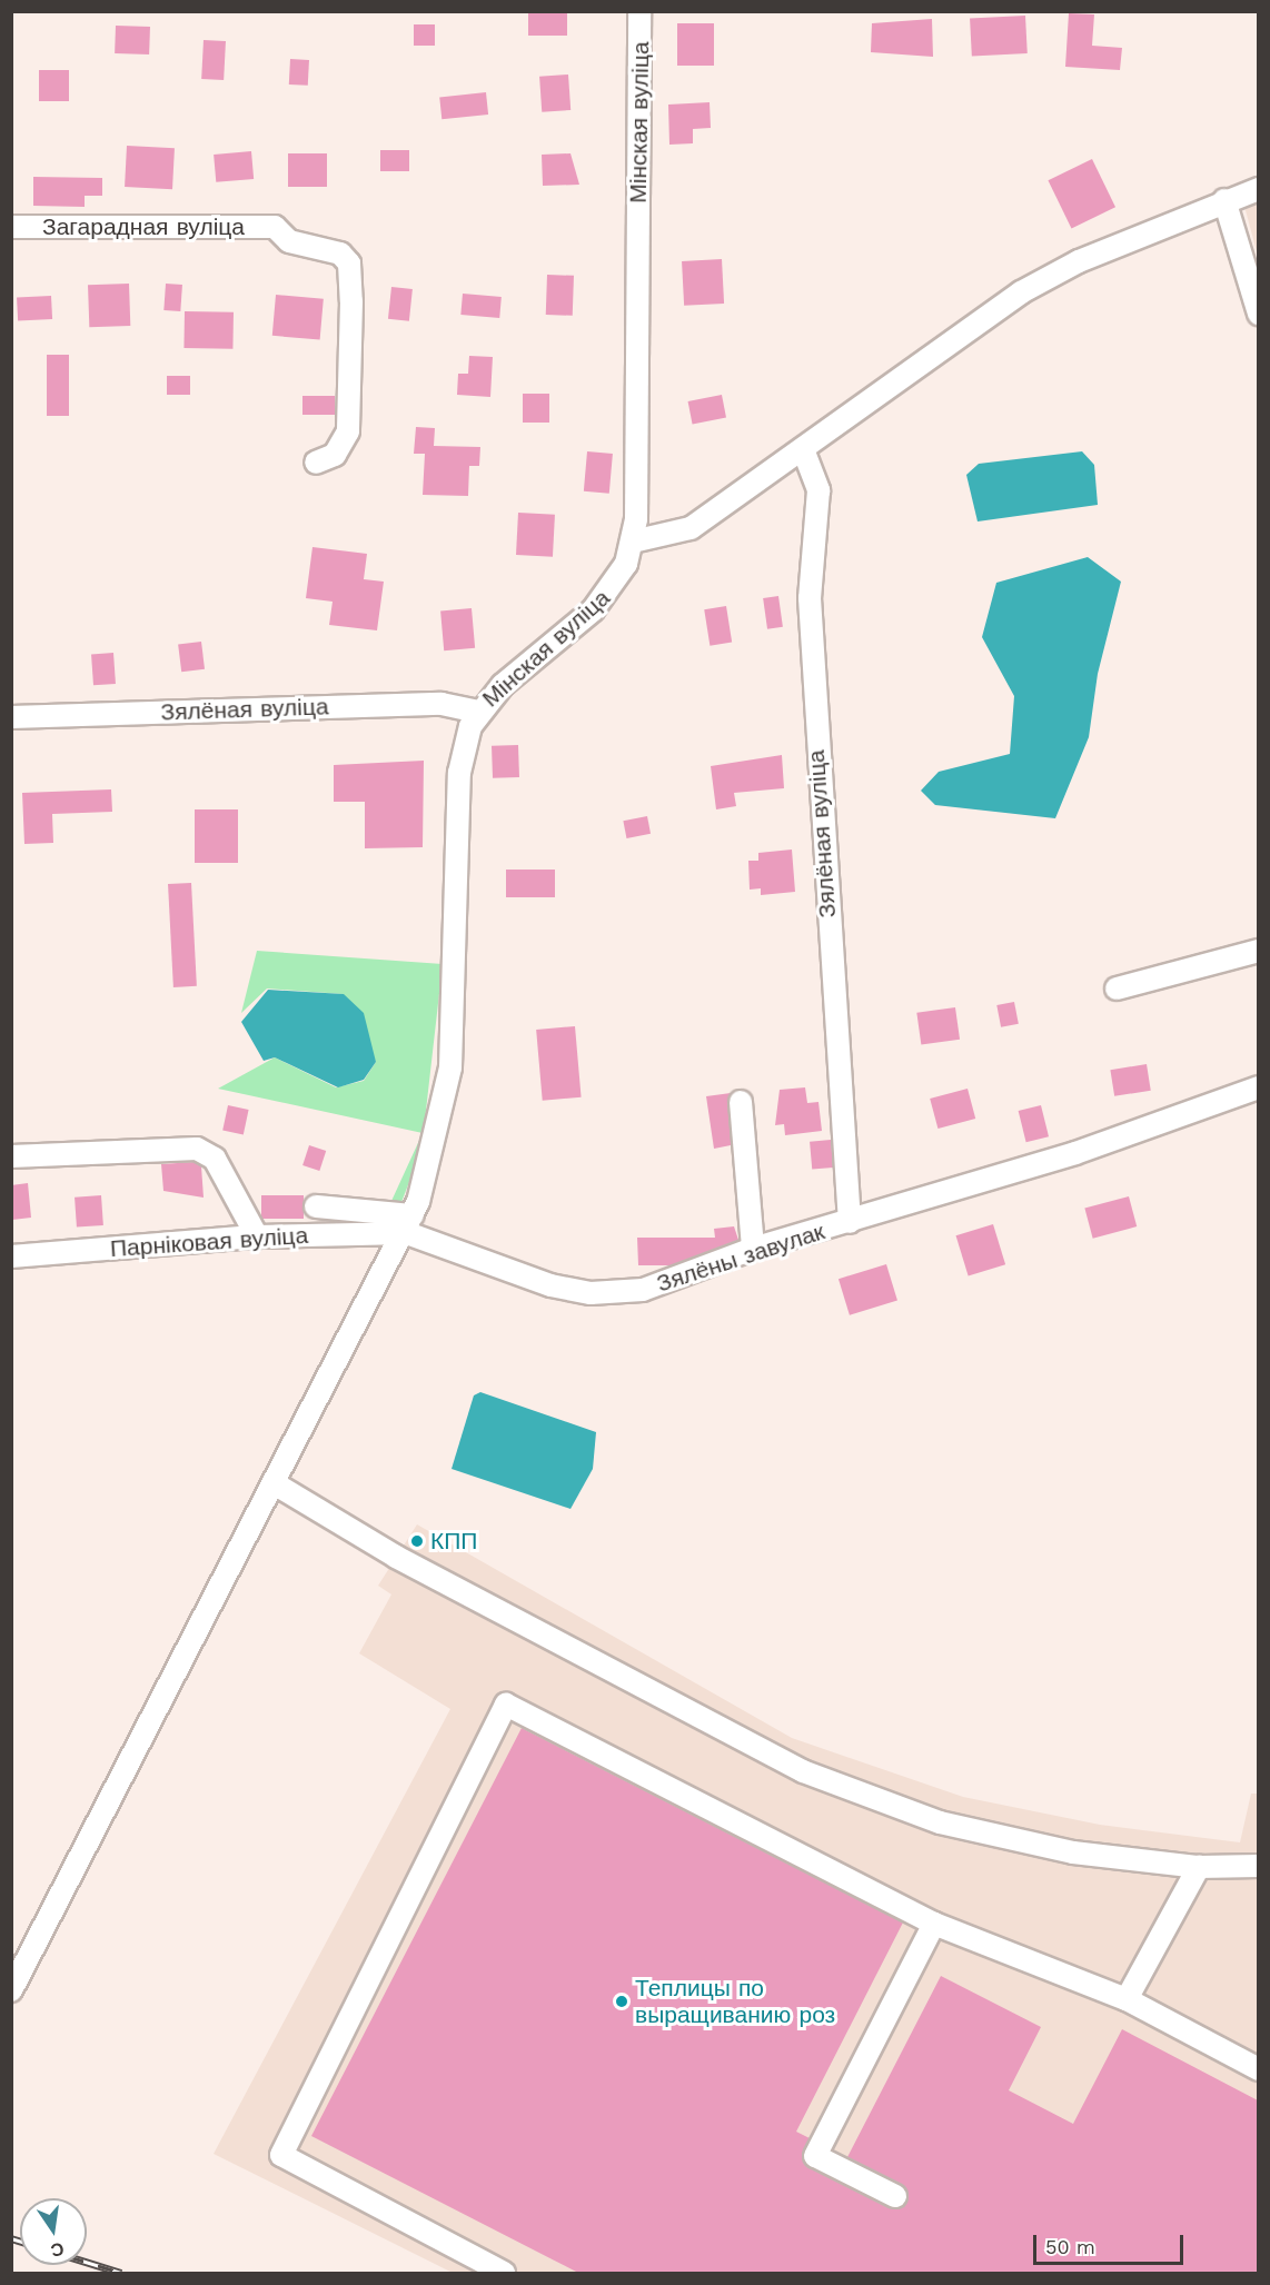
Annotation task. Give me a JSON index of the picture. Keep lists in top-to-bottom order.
{
  "streets": {
    "street": [
      "Мінская вуліца",
      "Загарадная вуліца",
      "Зялёная вуліца",
      "Парніковая вуліца",
      "Зялёны завулак"
    ]
  },
  "crossings": [
    ["Мінская вуліца", "Зялёная вуліца"],
    ["Мінская вуліца", "Парніковая вуліца"],
    ["Мінская вуліца", "Зялёны завулак"],
    ["Зялёная вуліца", "Зялёны завулак"],
    ["Парніковая вуліца", "Зялёны завулак"]
  ],
  "places": ["КПП", "Теплицы по выращиванию роз"],
  "scale_bar": "50 m",
  "north": "bottom"
}
